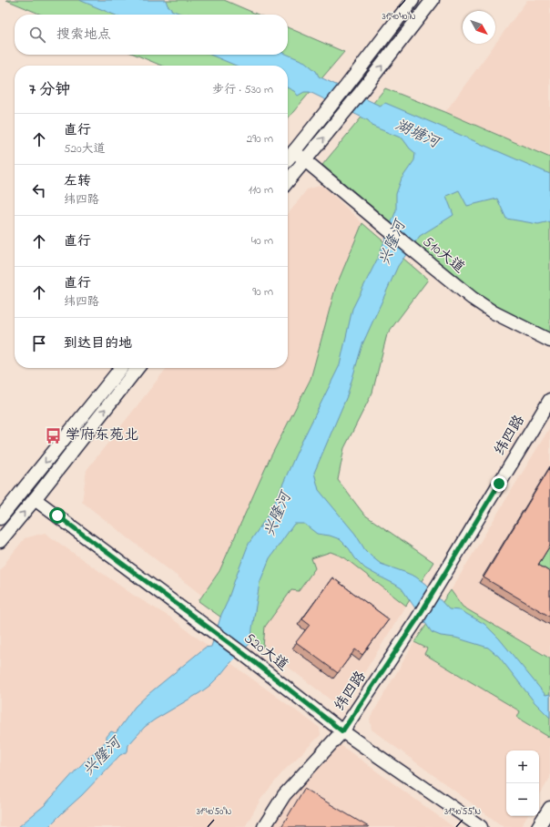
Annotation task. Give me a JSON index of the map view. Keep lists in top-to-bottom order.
{
  "streets": {
    "street": ["510大道", "纬四路", "520大道"]
  },
  "crossings": [
    ["纬四路", "520大道"]
  ],
  "water": ["湖塘河", "兴隆河"],
  "places": {
    "bus stop": ["学府东苑北"]
  },
  "north": "bottom right",
  "page": {
    "search": "搜索地点",
    "heading": ["7 分钟", "步行 · 530 m"],
    "list": [
      ["直行", "520大道", "290 m"],
      ["左转", "纬四路", "110 m"],
      ["直行", "40 m"],
      ["直行", "纬四路", "90 m"],
      "到达目的地"
    ],
    "map_buttons": ["+", "−"]
  },
  "coordinates": ["31°40'40\"N", "31°40'50\"N", "31°40'55\"N"]
}
